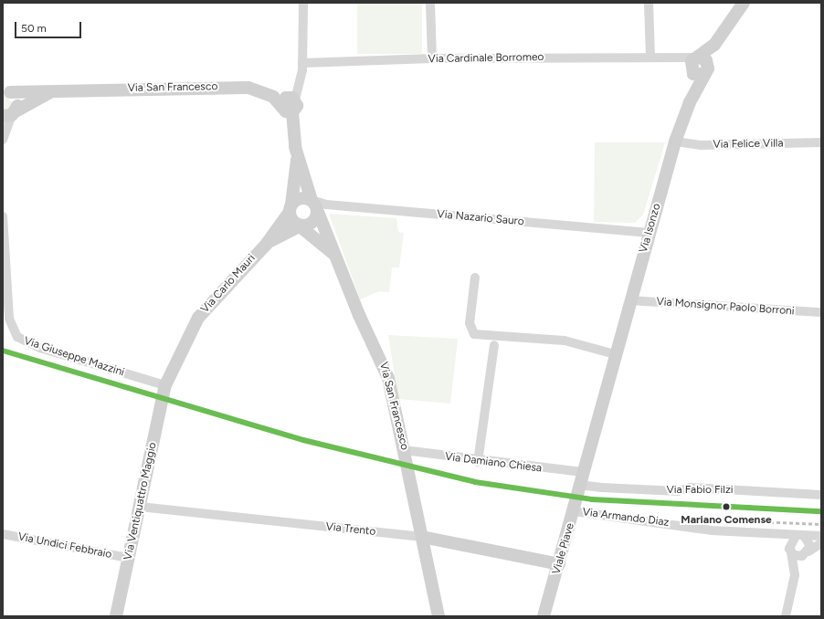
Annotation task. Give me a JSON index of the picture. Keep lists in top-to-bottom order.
{
  "streets": {
    "street": [
      "Via Cardinale Borromeo",
      "Via San Francesco",
      "Via Felice Villa",
      "Via Nazario Sauro",
      "Via Isonzo",
      "Via Carlo Mauri",
      "Via Monsignor Paolo Borroni",
      "Via Giuseppe Mazzini",
      "Via Damiano Chiesa",
      "Via Fabio Filzi",
      "Via Ventiquattro Maggio",
      "Via Armando Diaz",
      "Via Trento",
      "Via Undici Febbraio",
      "Viale Piave"
    ]
  },
  "crossings": [
    ["Via Cardinale Borromeo", "Via Isonzo"],
    ["Via San Francesco", "Via Nazario Sauro"],
    ["Via San Francesco", "Via Carlo Mauri"],
    ["Via San Francesco", "Via Damiano Chiesa"],
    ["Via San Francesco", "Via Trento"],
    ["Via Felice Villa", "Via Isonzo"],
    ["Via Nazario Sauro", "Via Isonzo"],
    ["Via Nazario Sauro", "Via Carlo Mauri"],
    ["Via Isonzo", "Via Monsignor Paolo Borroni"],
    ["Via Isonzo", "Via Damiano Chiesa"],
    ["Via Isonzo", "Via Fabio Filzi"],
    ["Via Isonzo", "Viale Piave"],
    ["Via Carlo Mauri", "Via Giuseppe Mazzini"],
    ["Via Carlo Mauri", "Via Ventiquattro Maggio"],
    ["Via Giuseppe Mazzini", "Via Ventiquattro Maggio"],
    ["Via Damiano Chiesa", "Via Fabio Filzi"],
    ["Via Damiano Chiesa", "Viale Piave"],
    ["Via Fabio Filzi", "Viale Piave"],
    ["Via Ventiquattro Maggio", "Via Trento"],
    ["Via Ventiquattro Maggio", "Via Undici Febbraio"],
    ["Via Armando Diaz", "Viale Piave"],
    ["Via Trento", "Viale Piave"]
  ],
  "places": ["Mariano Comense"],
  "scale_bar": "50 m"
}
